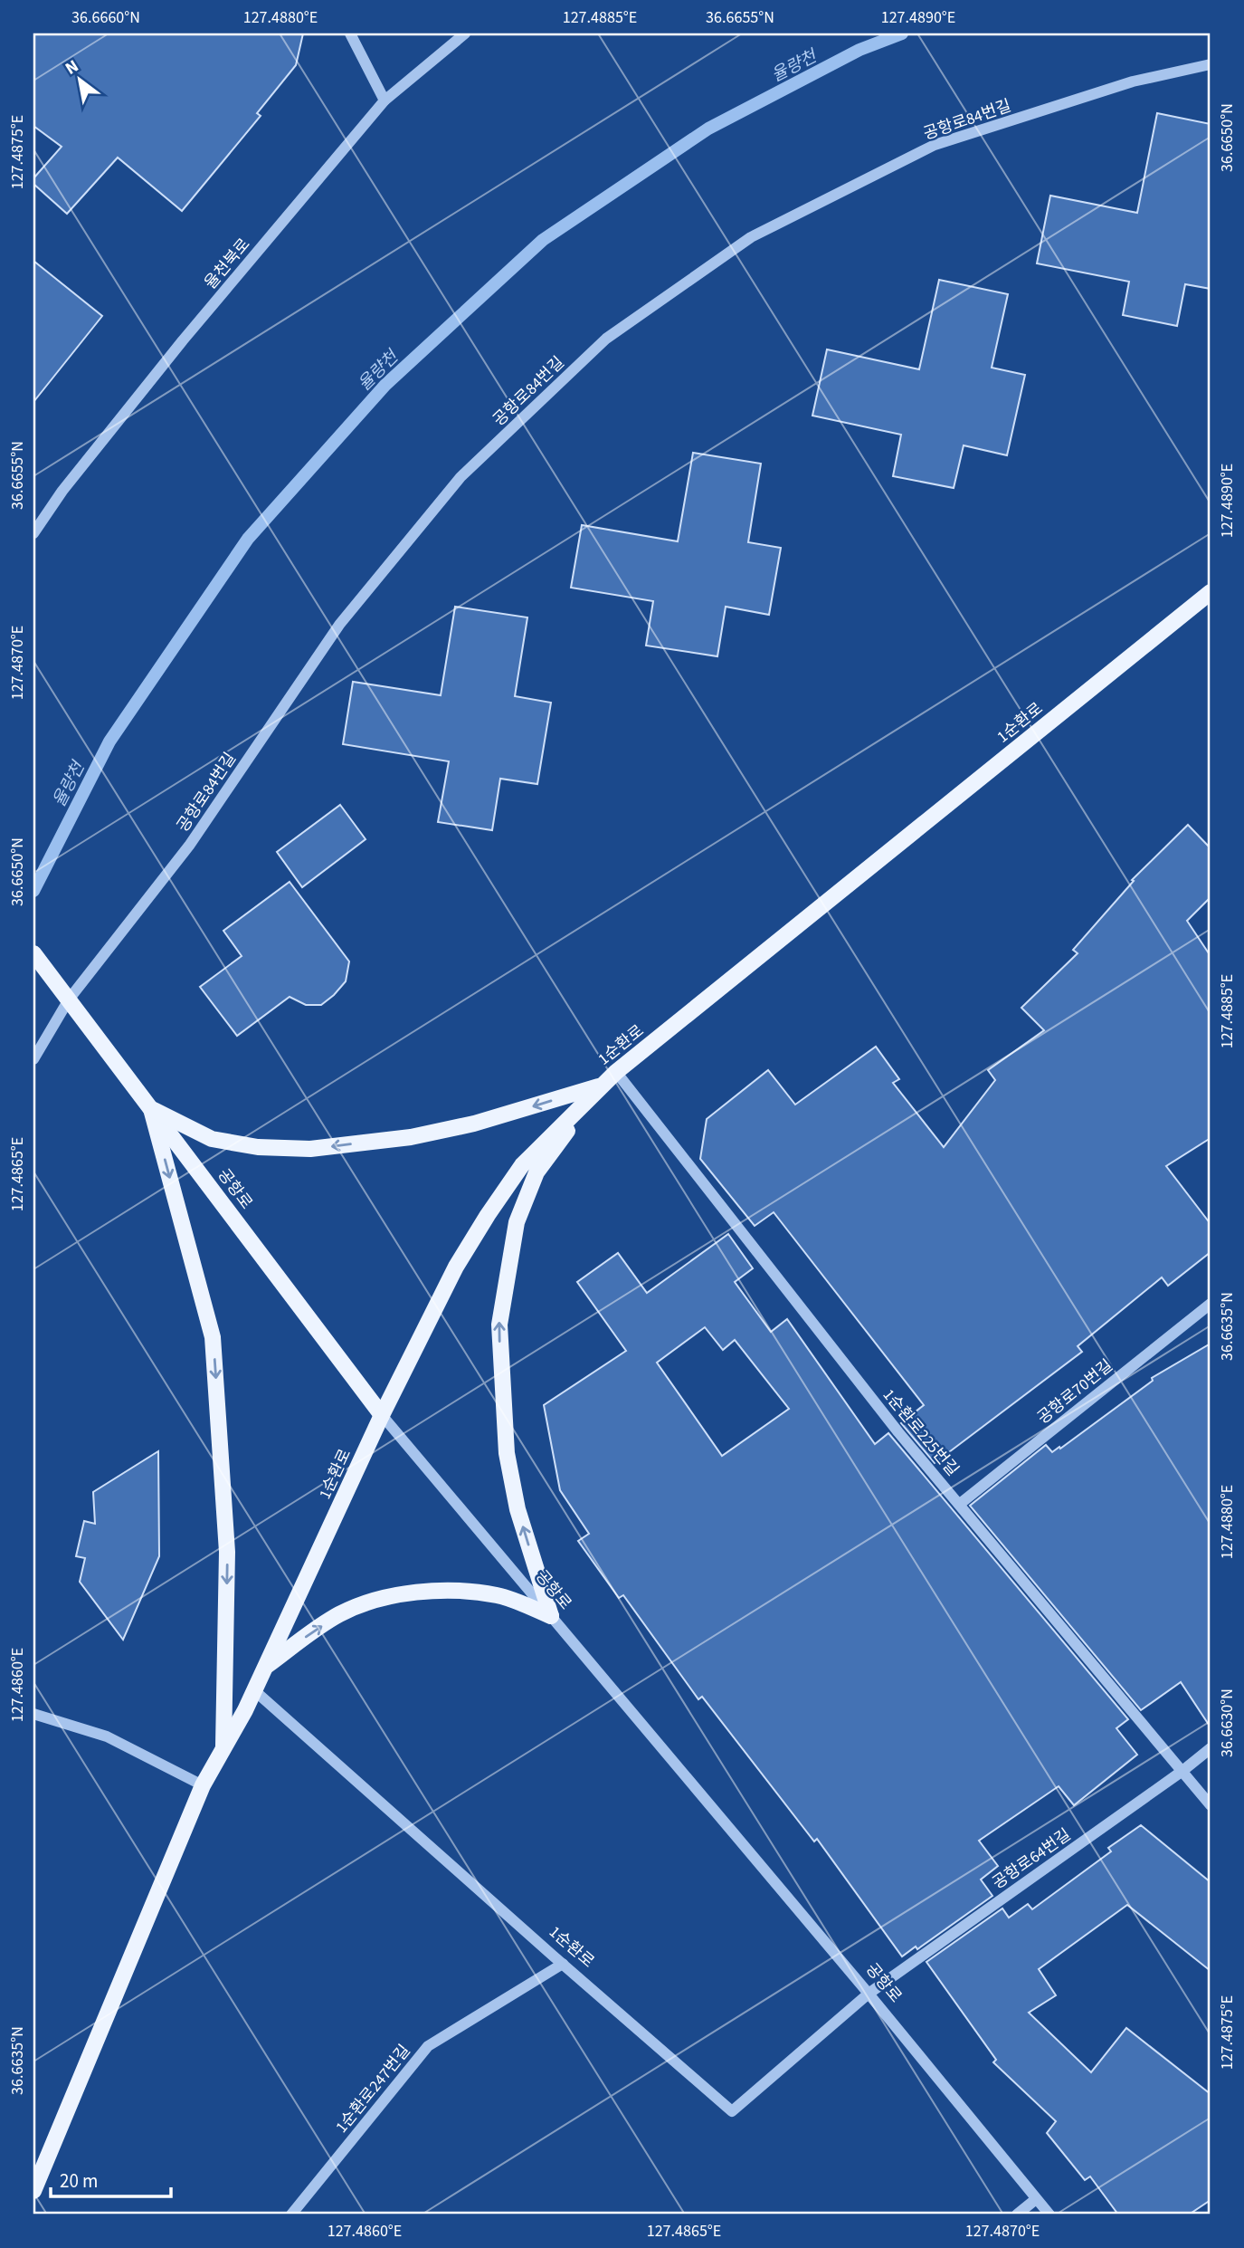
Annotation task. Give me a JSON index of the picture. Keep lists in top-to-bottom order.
{
  "streets": {
    "main road": ["1순환로", "공항로"],
    "street": [
      "공항로84번길",
      "율천북로",
      "공항로70번길",
      "1순환로225번길",
      "공항로64번길",
      "1순환로247번길"
    ]
  },
  "crossings": [
    ["공항로84번길", "공항로"],
    ["1순환로", "공항로"],
    ["1순환로", "1순환로225번길"],
    ["1순환로", "공항로64번길"],
    ["1순환로", "1순환로247번길"],
    ["공항로", "공항로64번길"],
    ["공항로70번길", "1순환로225번길"],
    ["1순환로225번길", "공항로64번길"]
  ],
  "water": ["율량천"],
  "scale_bar": "20 m",
  "north": "top left",
  "coordinates": [
    "36.6660°N",
    "127.4880°E",
    "127.4885°E",
    "36.6655°N",
    "127.4890°E",
    "36.6650°N",
    "127.4875°E",
    "127.4870°E",
    "127.4865°E",
    "36.6635°N",
    "127.4860°E",
    "36.6630°N"
  ]
}
